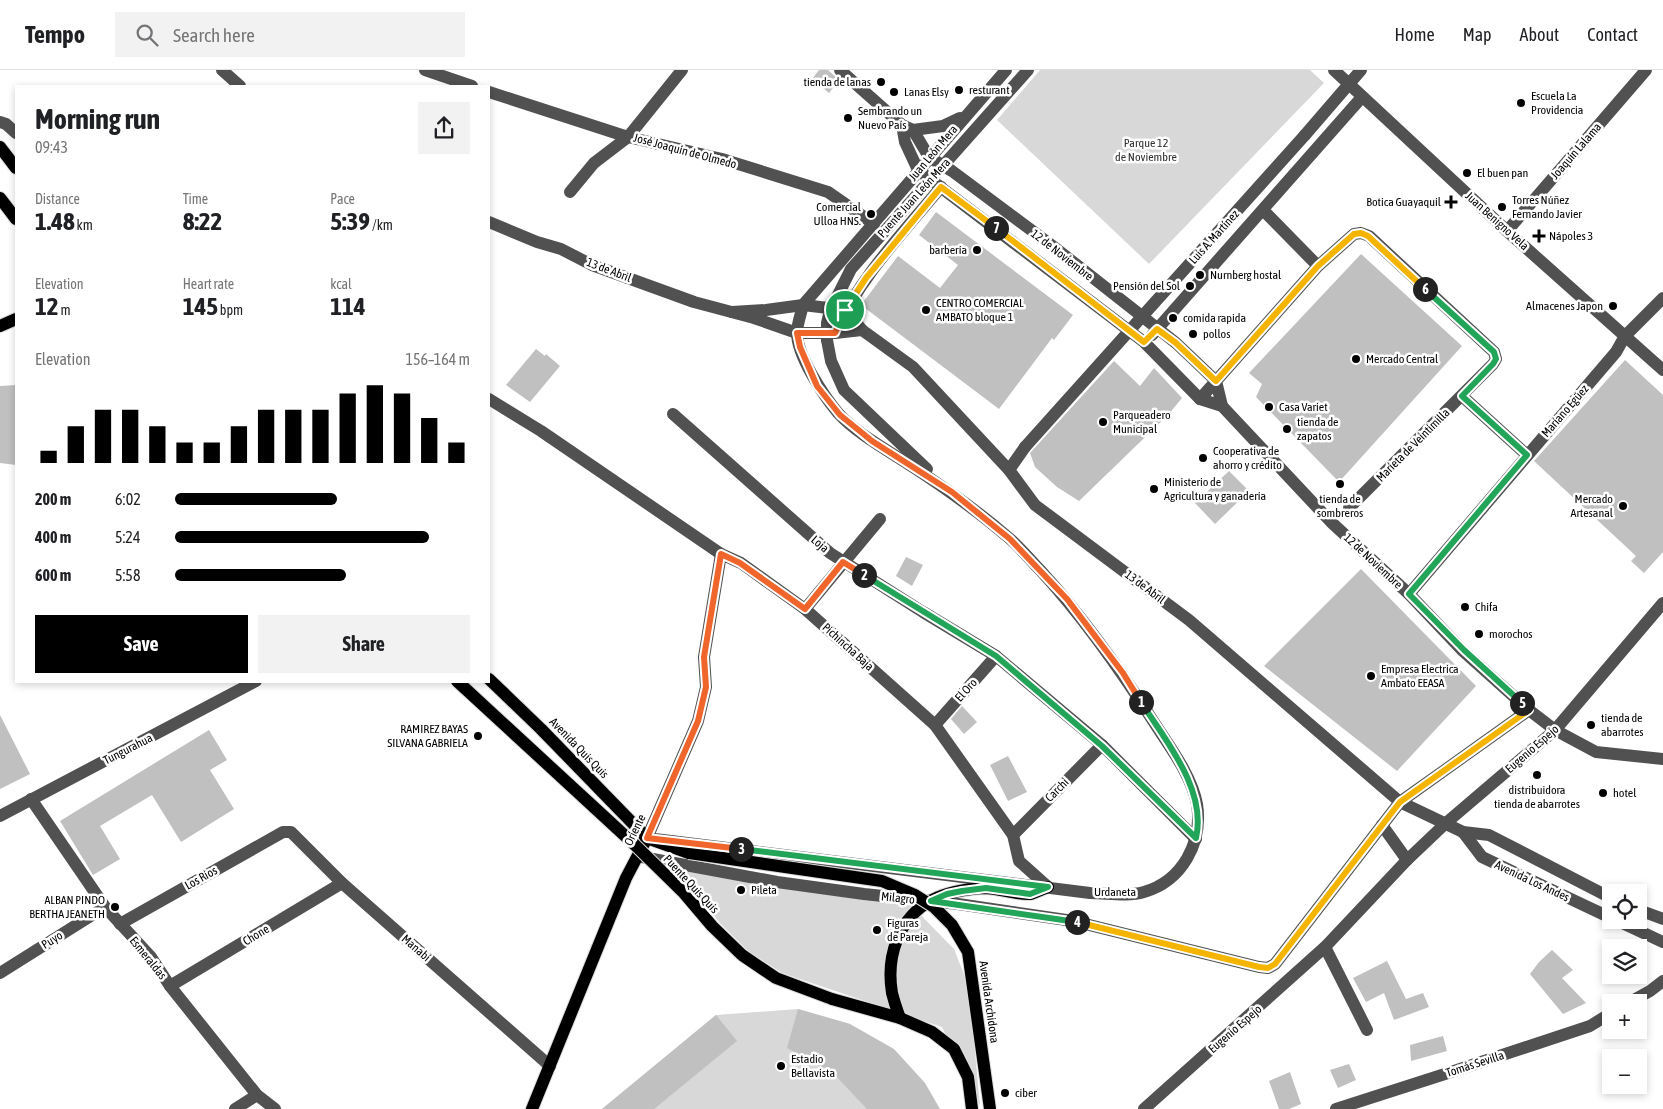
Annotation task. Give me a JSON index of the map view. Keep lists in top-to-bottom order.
{
  "streets": {
    "main road": [
      "Avenida Quis Quis",
      "Oriente",
      "Puente Quis Quis",
      "Avenida Archidona"
    ],
    "street": [
      "José Joaquín de Olmedo",
      "Joaquín Lalama",
      "Juan León Mera",
      "Puente Juan León Mera",
      "Juan Benigno Vela",
      "Luis A. Martínez",
      "12 de Noviembre",
      "13 de Abril",
      "Mariano Egüez",
      "Marieta de Veintimilla",
      "Loja",
      "Pichincha Baja",
      "El Oro",
      "Tungurahua",
      "Eugenio Espejo",
      "Carchi",
      "Los Rios",
      "Avenida Los Andes",
      "Urdaneta",
      "Milagro",
      "Chone",
      "Puyo",
      "Manabi",
      "Esmeraldas",
      "Tomás Sevilla"
    ]
  },
  "crossings": [
    ["José Joaquín de Olmedo", "Juan León Mera"],
    ["Joaquín Lalama", "Juan Benigno Vela"],
    ["Juan León Mera", "12 de Noviembre"],
    ["Juan León Mera", "13 de Abril"],
    ["Juan León Mera", "Urdaneta"],
    ["Puente Juan León Mera", "13 de Abril"],
    ["Puente Juan León Mera", "Urdaneta"],
    ["Juan Benigno Vela", "Luis A. Martínez"],
    ["Juan Benigno Vela", "Mariano Egüez"],
    ["Luis A. Martínez", "12 de Noviembre"],
    ["Luis A. Martínez", "13 de Abril"],
    ["12 de Noviembre", "Mariano Egüez"],
    ["12 de Noviembre", "Marieta de Veintimilla"],
    ["12 de Noviembre", "Eugenio Espejo"],
    ["13 de Abril", "Eugenio Espejo"],
    ["13 de Abril", "Avenida Los Andes"],
    ["13 de Abril", "Urdaneta"],
    ["Loja", "El Oro"],
    ["Loja", "Carchi"],
    ["Loja", "Urdaneta"],
    ["Pichincha Baja", "El Oro"],
    ["Pichincha Baja", "Carchi"],
    ["Pichincha Baja", "Oriente"],
    ["Pichincha Baja", "Urdaneta"],
    ["Avenida Quis Quis", "Oriente"],
    ["Avenida Quis Quis", "Urdaneta"],
    ["Avenida Quis Quis", "Avenida Archidona"],
    ["Tungurahua", "Esmeraldas"],
    ["Eugenio Espejo", "Avenida Los Andes"],
    ["Oriente", "Urdaneta"],
    ["Oriente", "Milagro"],
    ["Oriente", "Manabi"],
    ["Oriente", "Avenida Archidona"],
    ["Los Rios", "Manabi"],
    ["Los Rios", "Esmeraldas"],
    ["Urdaneta", "Avenida Archidona"],
    ["Chone", "Manabi"],
    ["Chone", "Esmeraldas"],
    ["Puyo", "Esmeraldas"]
  ],
  "parks": ["Parque 12 de Noviembre"],
  "places": {
    "other": [
      "tienda de lanas",
      "resturant",
      "Lanas Elsy",
      "Escuela La Providencia",
      "Sembrando un Nuevo País",
      "El buen pan",
      "Torres Núñez Fernando Javier",
      "Comercial Ulloa HNS.",
      "barbería",
      "Nurnberg hostal",
      "Pensión del Sol",
      "Almacenes Japon",
      "CENTRO COMERCIAL AMBATO bloque 1",
      "comida rapida",
      "pollos",
      "Mercado Central",
      "Casa Variet",
      "Parqueadero Municipal",
      "tienda de zapatos",
      "Cooperativa de ahorro y crédito",
      "tienda de sombreros",
      "Ministerio de Agricultura y ganadería",
      "Mercado Artesanal",
      "Chifa",
      "morochos",
      "Empresa Electrica Ambato EEASA",
      "tienda de abarrotes",
      "RAMIREZ BAYAS SILVANA GABRIELA",
      "distribuidora tienda de abarrotes",
      "hotel",
      "Pileta",
      "ALBAN PINDO BERTHA JEANETH",
      "Figuras de Pareja",
      "Estadio Bellavista",
      "ciber"
    ],
    "health": ["Botica Guayaquil", "Nápoles 3"]
  },
  "page": {
    "header": "Tempo",
    "search": "Search here",
    "nav": [
      "Home",
      "Map",
      "About",
      "Contact"
    ],
    "heading": ["Morning run", "09:43"],
    "stats": [
      ["Distance", "1.48 km"],
      ["Time", "8:22"],
      ["Pace", "5:39 /km"],
      ["Elevation", "12 m"],
      ["Heart rate", "145 bpm"],
      ["kcal", "114"]
    ],
    "pins": [
      "7",
      "6",
      "2",
      "1",
      "5",
      "3",
      "4"
    ],
    "chart": ["Elevation", "156–164 m"],
    "list": [
      {
        "name": "200 m",
        "note": "6:02"
      },
      {
        "name": "400 m",
        "note": "5:24"
      },
      {
        "name": "600 m",
        "note": "5:58"
      }
    ],
    "buttons": ["Save", "Share"],
    "map_buttons": ["+", "−"]
  }
}
